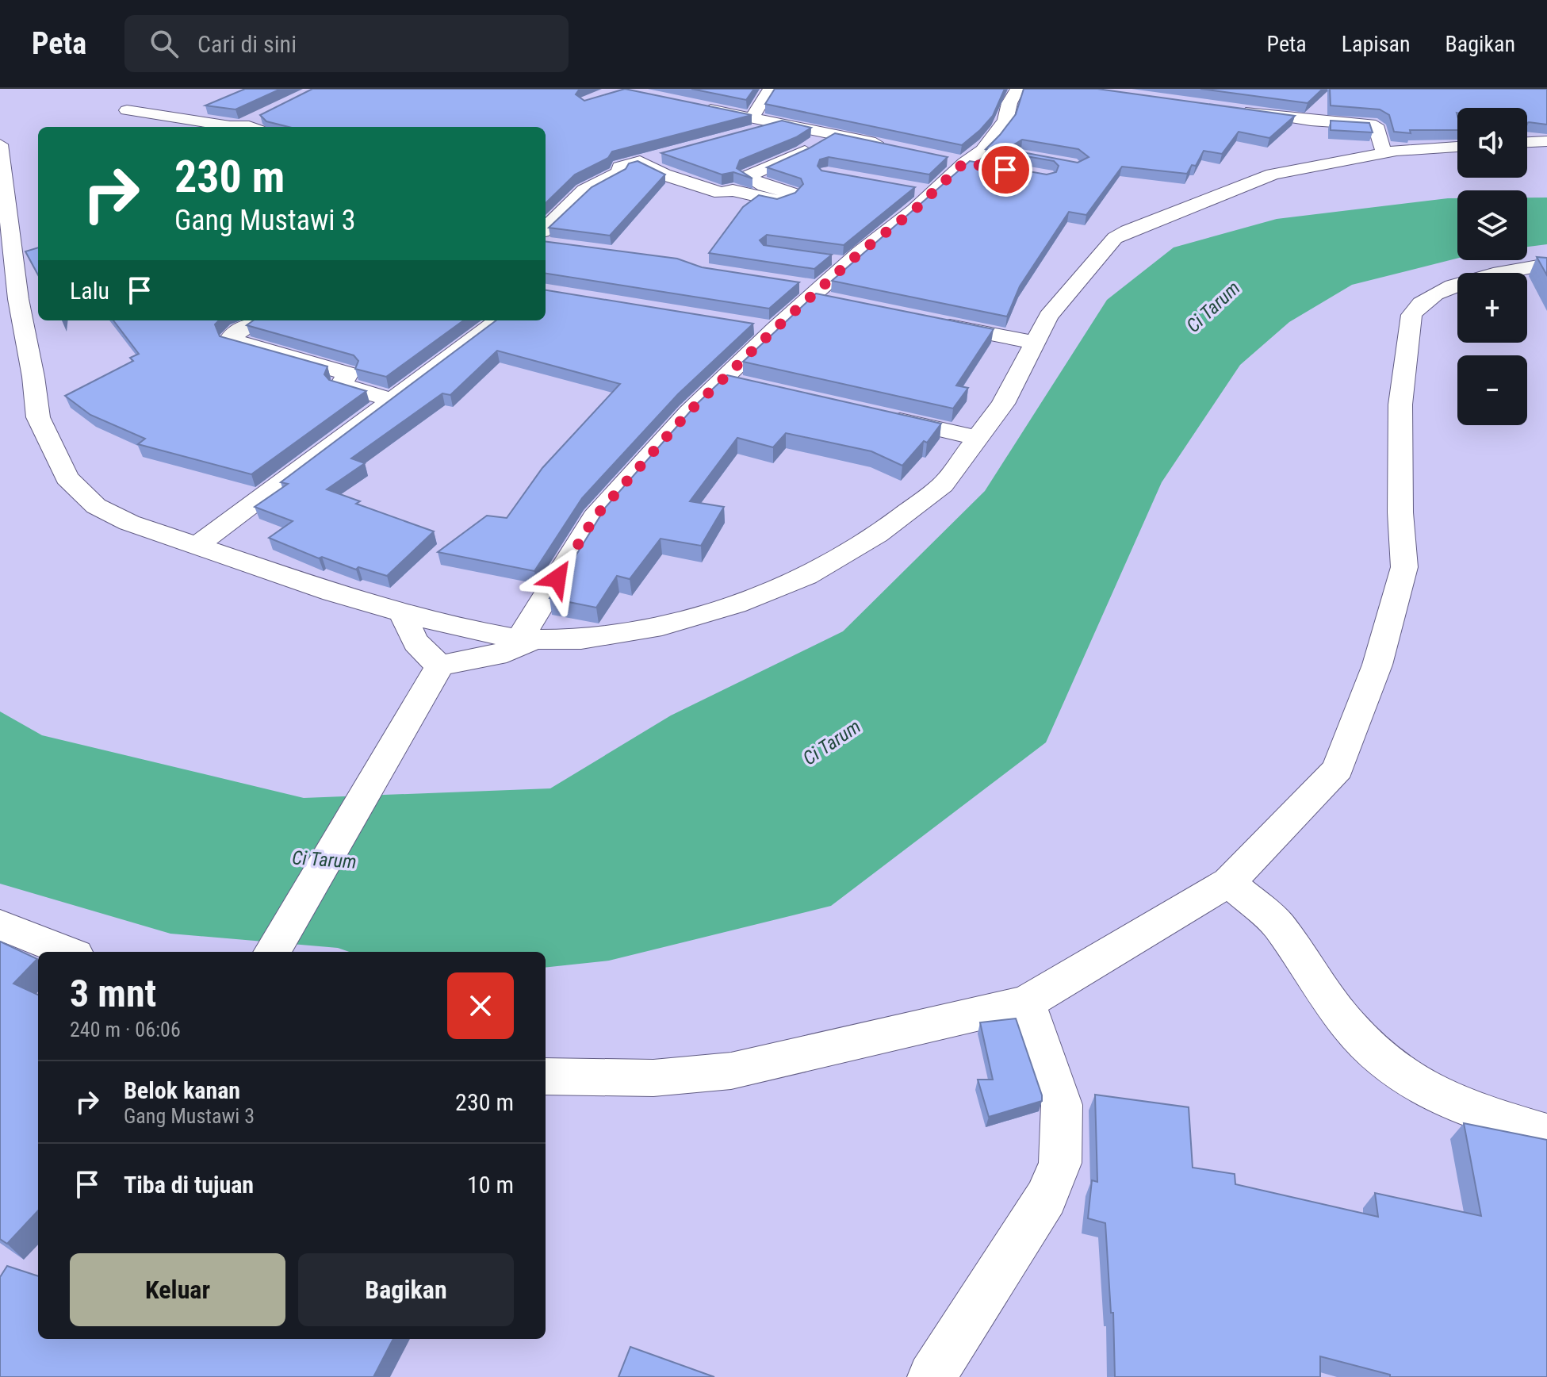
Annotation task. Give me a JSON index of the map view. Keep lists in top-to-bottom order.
{
  "water": ["Ci Tarum"],
  "page": {
    "header": "Peta",
    "search": "Cari di sini",
    "nav": ["Peta", "Lapisan", "Bagikan"],
    "map_buttons": ["+", "−"],
    "turn": ["230 m", "Gang Mustawi 3"],
    "then": "Lalu",
    "heading": ["3 mnt", "240 m · 06:06"],
    "list": [
      {
        "name": "Belok kanan",
        "note": "Gang Mustawi 3",
        "value": "230 m"
      },
      {
        "name": "Tiba di tujuan",
        "value": "10 m"
      }
    ],
    "buttons": ["Keluar", "Bagikan"]
  }
}
